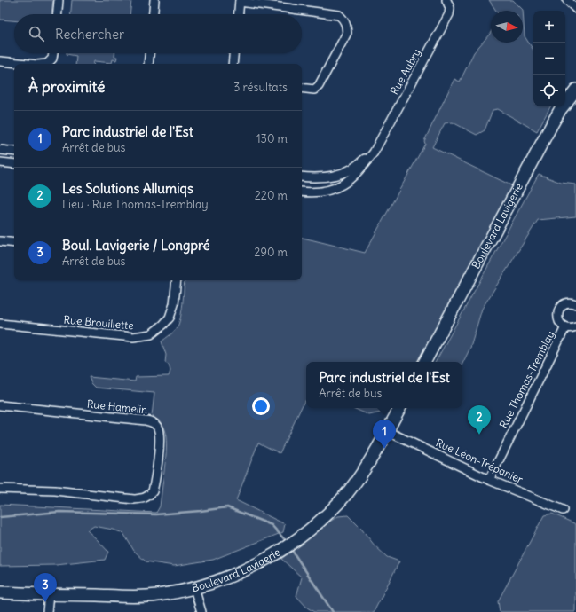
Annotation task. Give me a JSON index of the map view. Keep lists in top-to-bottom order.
{
  "streets": {
    "street": [
      "Rue Aubry",
      "Boulevard Lavigerie",
      "Rue Brouillette",
      "Rue Thomas-Tremblay",
      "Rue Hamelin",
      "Rue Léon-Trépanier"
    ]
  },
  "crossings": [
    ["Boulevard Lavigerie", "Rue Léon-Trépanier"],
    ["Rue Thomas-Tremblay", "Rue Léon-Trépanier"]
  ],
  "north": "right",
  "page": {
    "map_buttons": ["+", "−"],
    "search": "Rechercher",
    "heading": ["À proximité", "3 résultats"],
    "list": [
      {
        "mark": "1",
        "name": "Parc industriel de l'Est",
        "note": "Arrêt de bus",
        "value": "130 m"
      },
      {
        "mark": "2",
        "name": "Les Solutions Allumiqs",
        "note": "Lieu · Rue Thomas-Tremblay",
        "value": "220 m"
      },
      {
        "mark": "3",
        "name": "Boul. Lavigerie / Longpré",
        "note": "Arrêt de bus",
        "value": "290 m"
      }
    ],
    "popup": ["Parc industriel de l'Est", "Arrêt de bus"],
    "pins": ["2", "1", "3"]
  }
}
